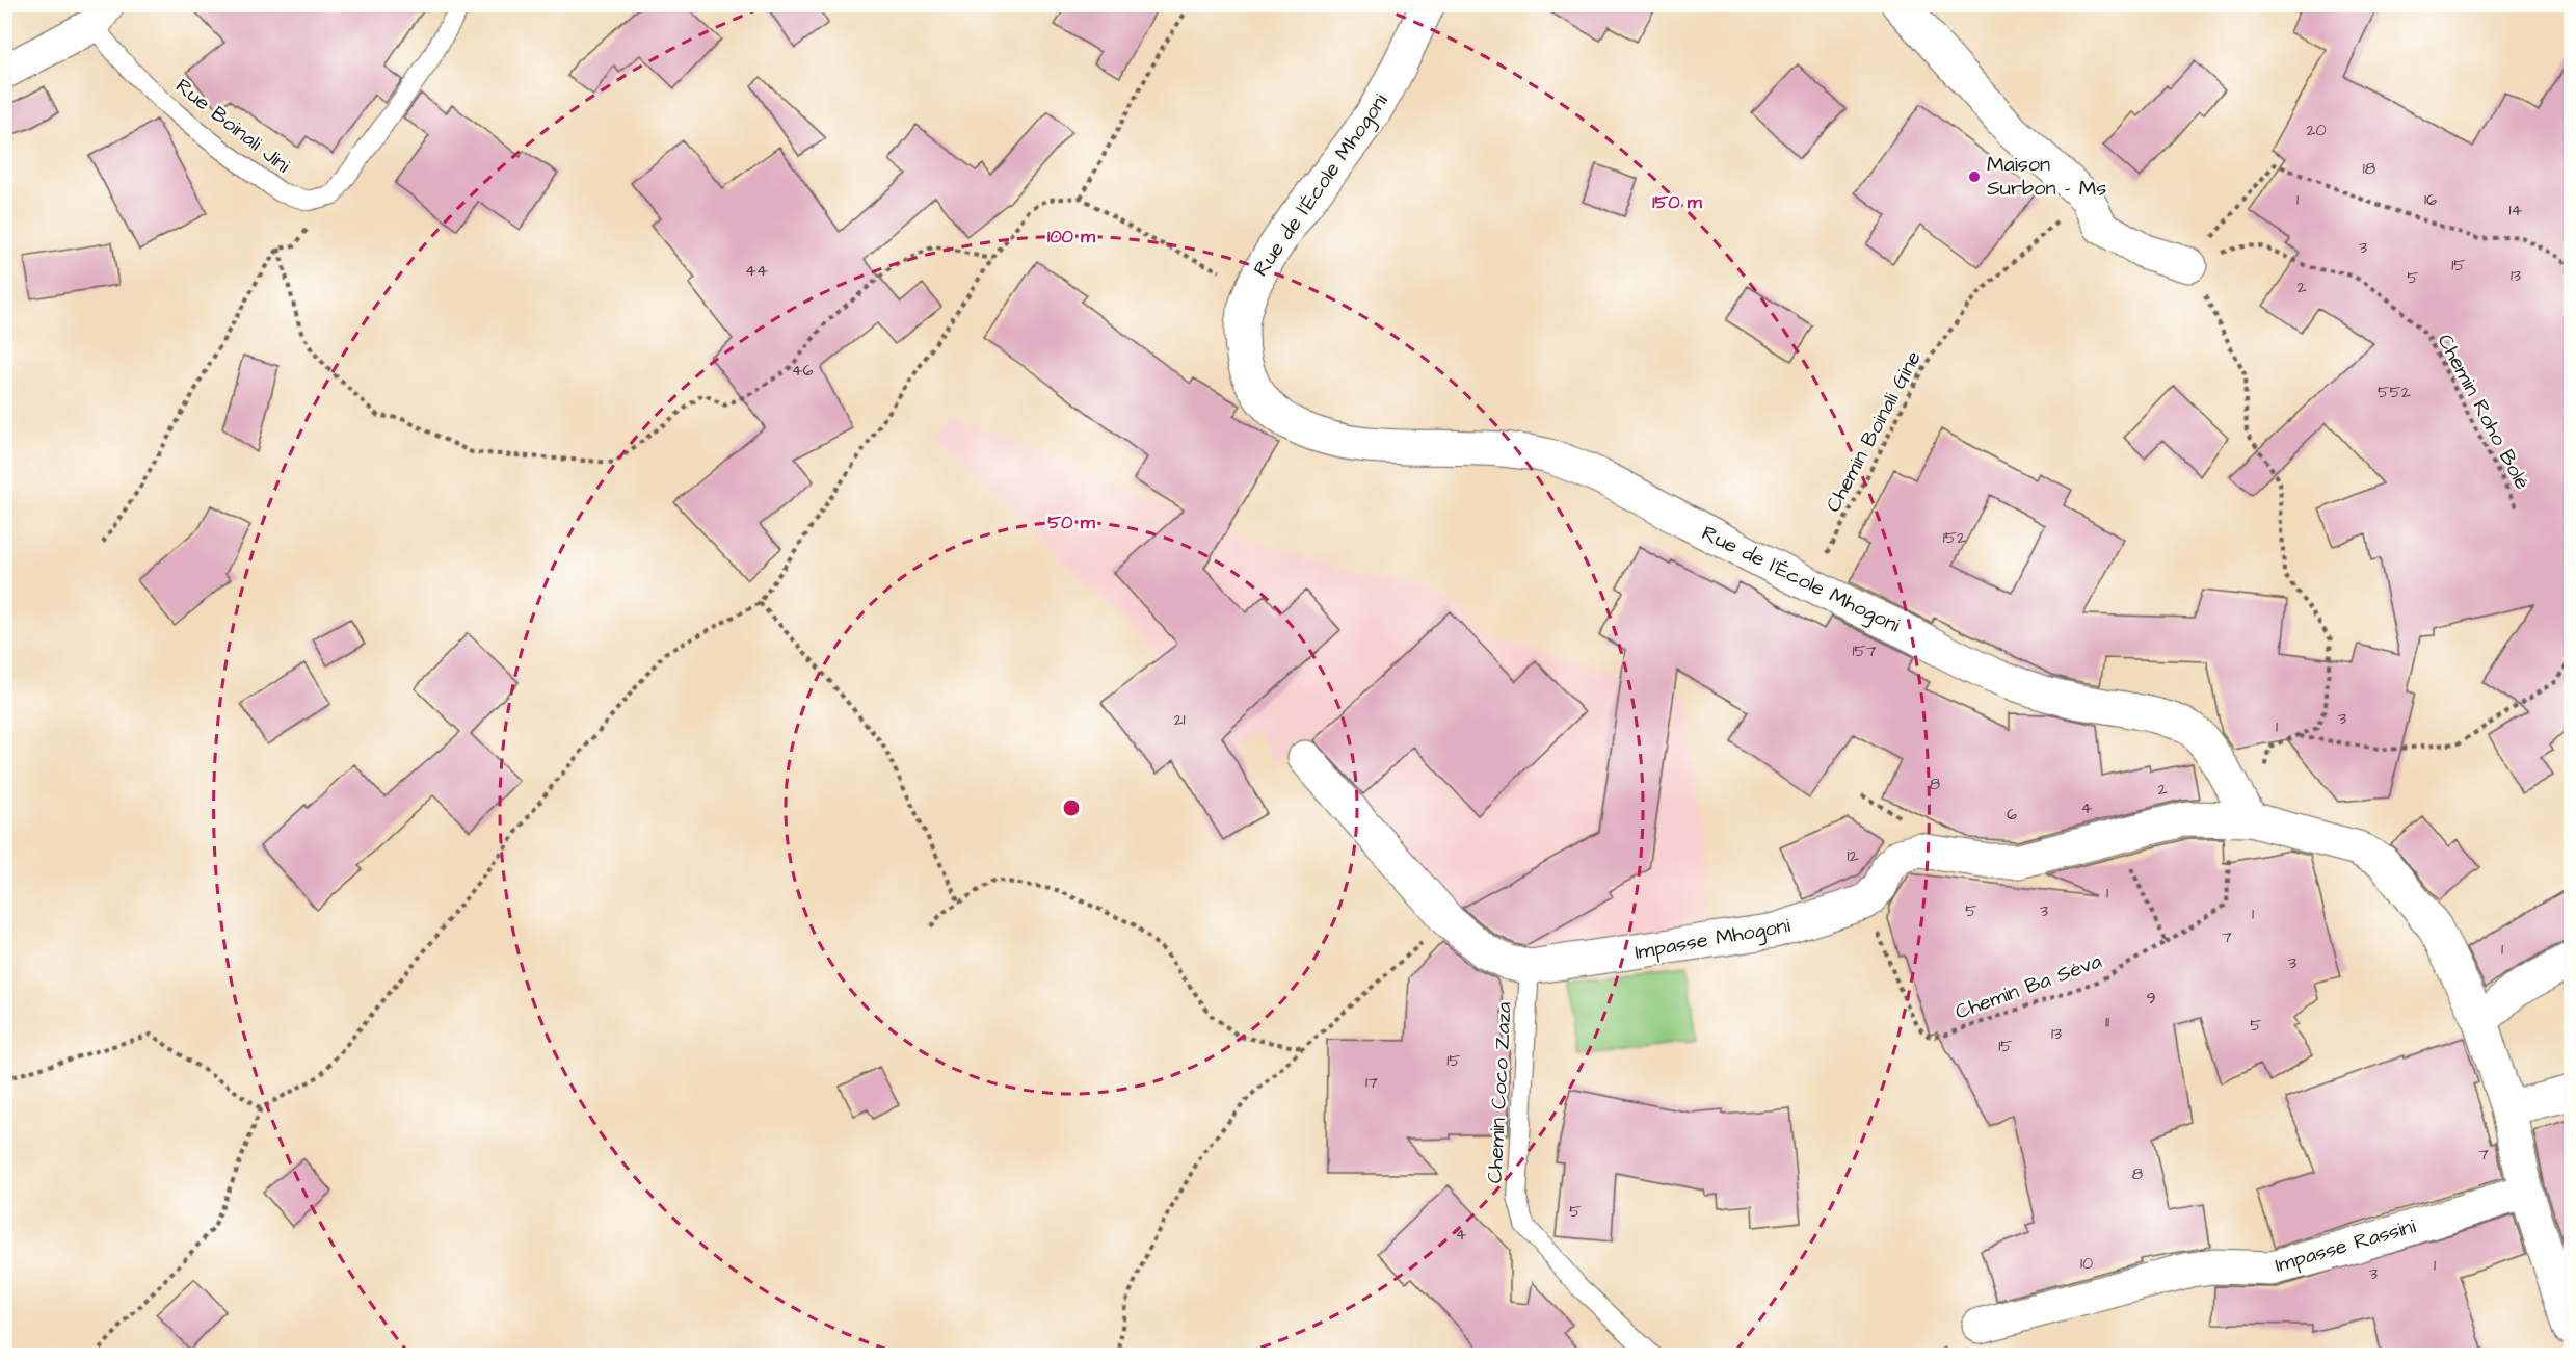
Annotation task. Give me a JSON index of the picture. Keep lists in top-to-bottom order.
{
  "streets": {
    "street": ["Rue de l'École Mhogoni", "Impasse Mhogoni", "Impasse Rassini"],
    "lane": ["Rue Boinali Jini", "Chemin Coco Zaza"],
    "path": ["Chemin Roho Bolé", "Chemin Boinali Gine", "Chemin Ba Séva"]
  },
  "crossings": [
    ["Rue de l'École Mhogoni", "Chemin Boinali Gine"],
    ["Impasse Mhogoni", "Chemin Ba Séva"],
    ["Impasse Mhogoni", "Chemin Coco Zaza"]
  ],
  "places": ["Maison Surbon - Ms"],
  "house_numbers": [
    "20",
    "18",
    "1",
    "16",
    "14",
    "3",
    "15",
    "44",
    "13",
    "5",
    "2",
    "46",
    "552",
    "152",
    "157",
    "3",
    "21",
    "1",
    "8",
    "2",
    "4",
    "6",
    "12",
    "1",
    "5",
    "3",
    "1",
    "7",
    "1",
    "3",
    "9",
    "11",
    "5",
    "13",
    "15",
    "15",
    "17",
    "7",
    "8",
    "5",
    "4",
    "10",
    "1",
    "3"
  ],
  "rings": ["150 m", "100 m", "50 m"]
}
